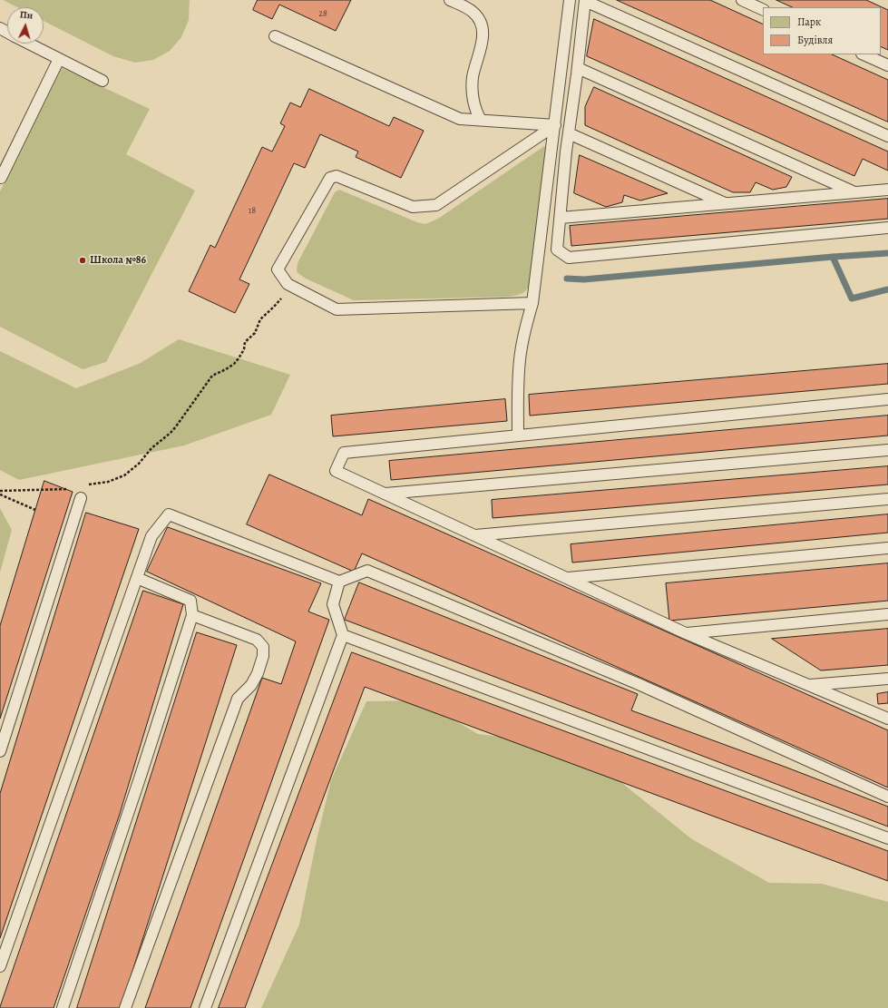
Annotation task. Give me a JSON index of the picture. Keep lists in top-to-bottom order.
{
  "places": ["Школа №86"],
  "house_numbers": ["28", "18"],
  "legend": ["Парк", "Будівля"],
  "north": "top"
}
